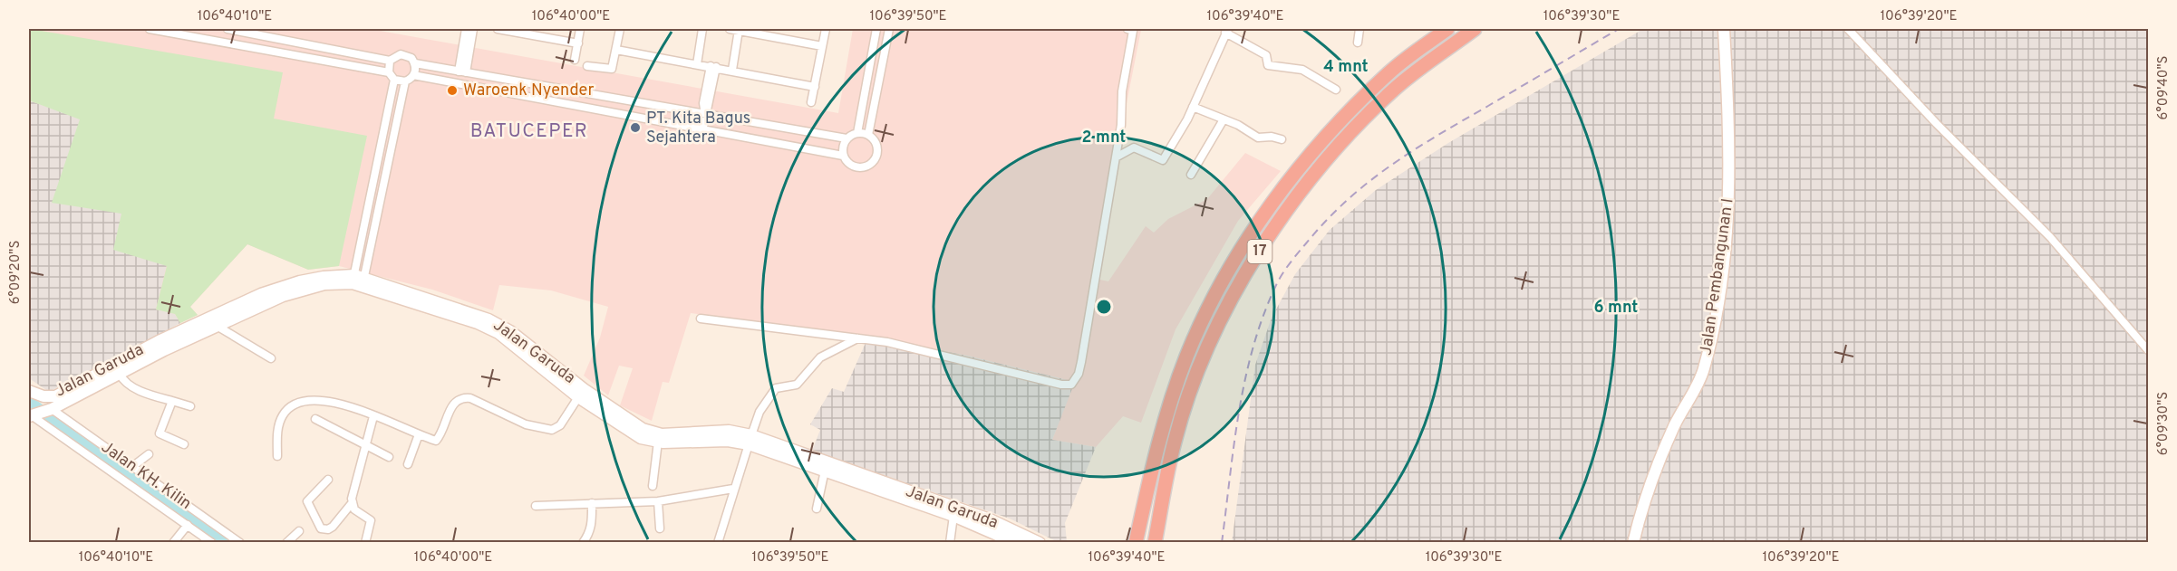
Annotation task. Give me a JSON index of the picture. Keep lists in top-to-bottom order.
{
  "streets": {
    "highway": ["17"],
    "main road": ["Jalan Pembangunan I", "Jalan Garuda"],
    "street": ["Jalan KH. Kilin"]
  },
  "crossings": [
    ["Jalan Garuda", "Jalan KH. Kilin"]
  ],
  "districts": ["BATUCEPER"],
  "places": ["Waroenk Nyender", "PT. Kita Bagus Sejahtera"],
  "coordinates": [
    "106°40'10\"E",
    "106°40'00\"E",
    "106°39'50\"E",
    "106°39'40\"E",
    "106°39'30\"E",
    "106°39'20\"E",
    "6°09'40\"S",
    "6°09'20\"S",
    "6°09'30\"S"
  ],
  "rings": ["4 mnt", "2 mnt", "6 mnt"]
}
